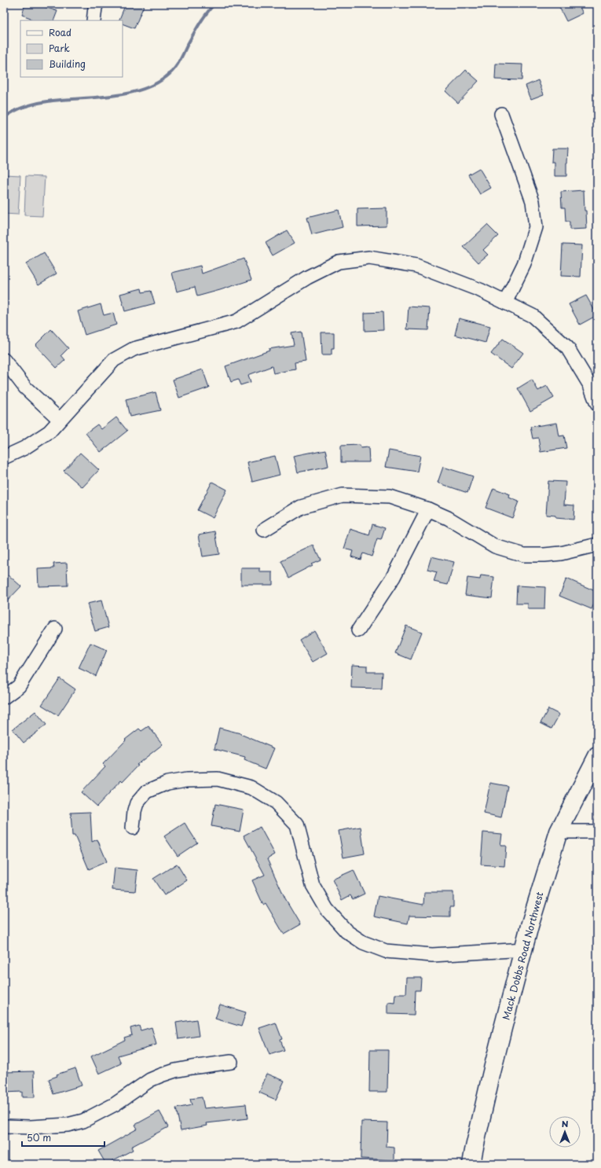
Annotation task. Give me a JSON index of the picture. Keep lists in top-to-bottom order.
{
  "streets": {
    "street": ["Mack Dobbs Road Northwest"]
  },
  "legend": ["Road", "Park", "Building"],
  "scale_bar": "50 m",
  "north": "top"
}
